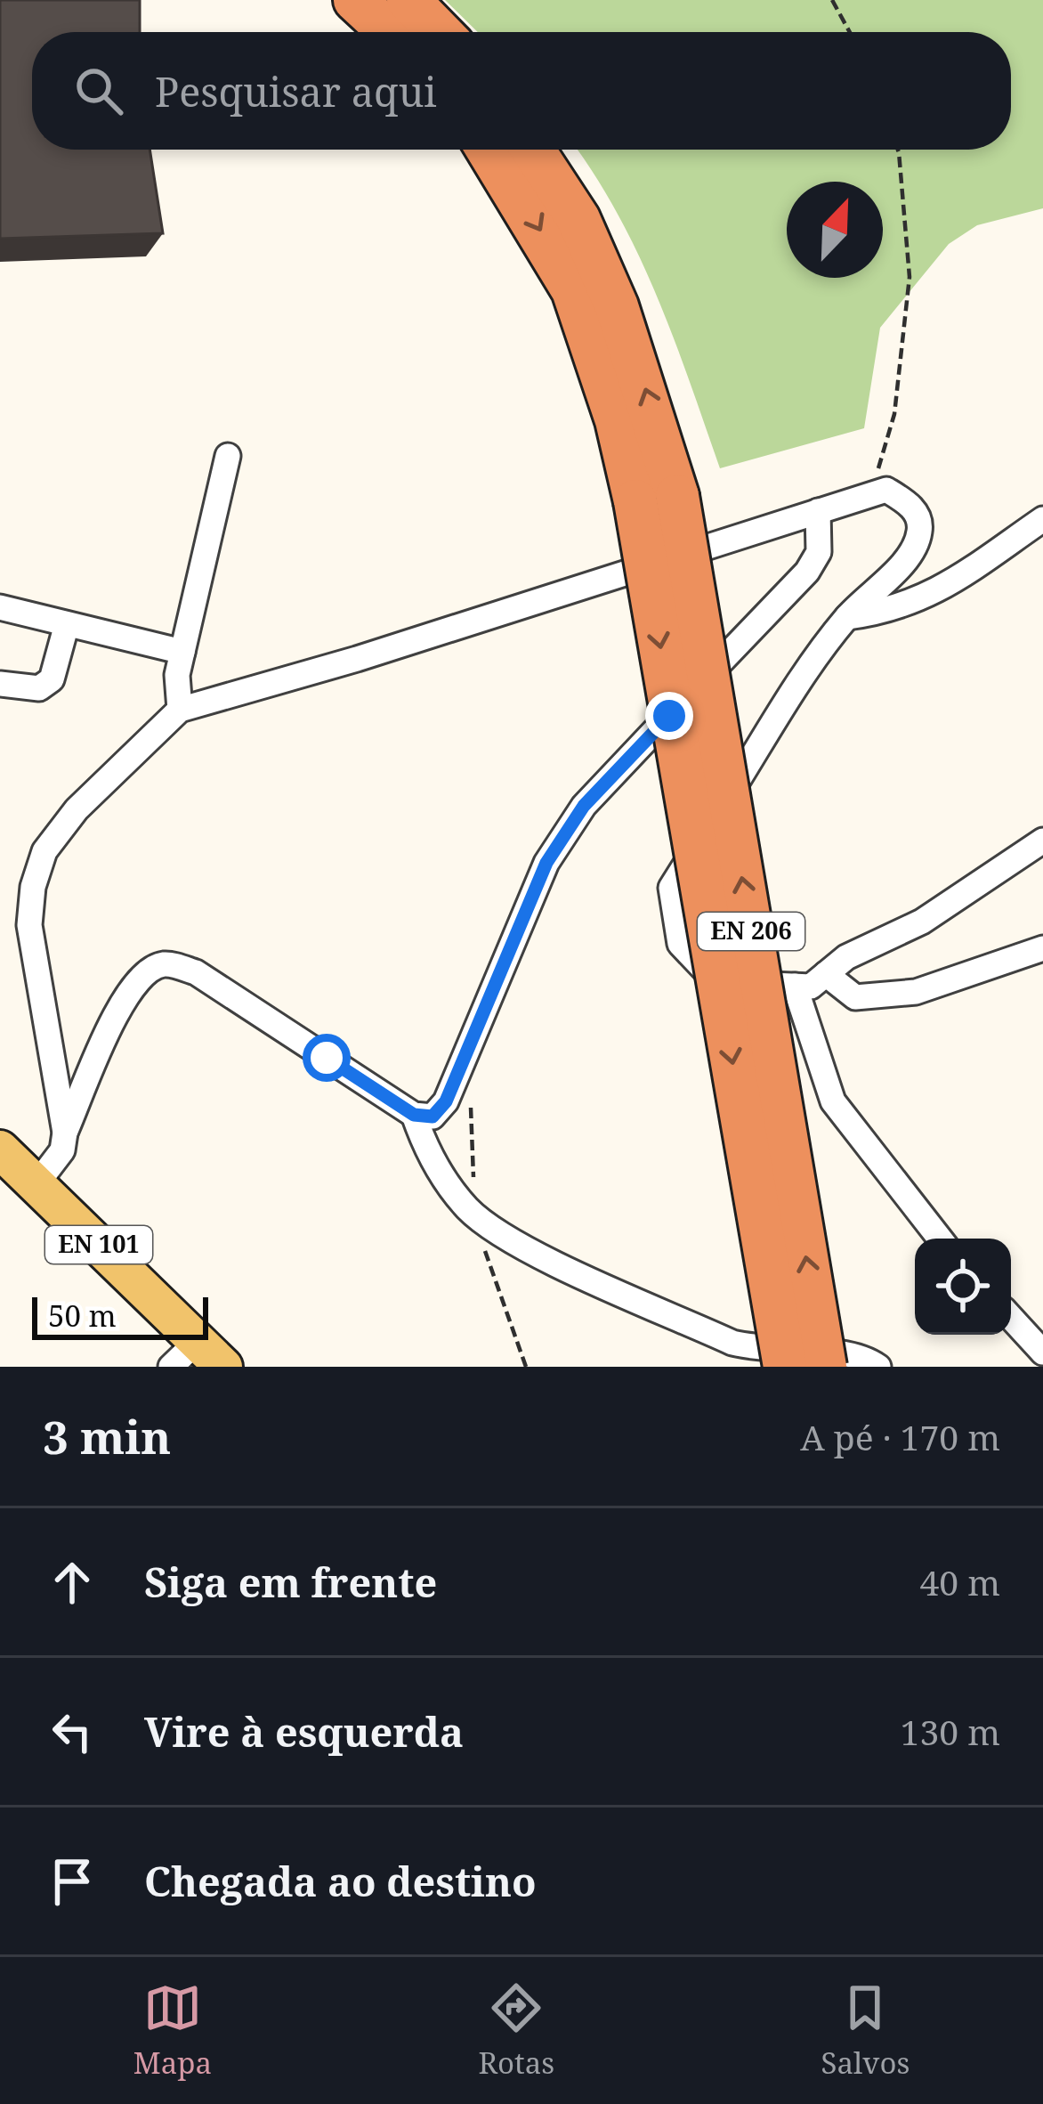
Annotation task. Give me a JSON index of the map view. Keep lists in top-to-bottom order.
{
  "streets": {
    "highway": ["EN 206"],
    "main road": ["EN 101"]
  },
  "scale_bar": "50 m",
  "north": "top right",
  "page": {
    "search": "Pesquisar aqui",
    "scale": "50 m",
    "heading": ["3 min", "A pé · 170 m"],
    "list": [
      ["Siga em frente", "40 m"],
      ["Vire à esquerda", "130 m"],
      "Chegada ao destino"
    ],
    "nav": ["Mapa", "Rotas", "Salvos"]
  }
}
